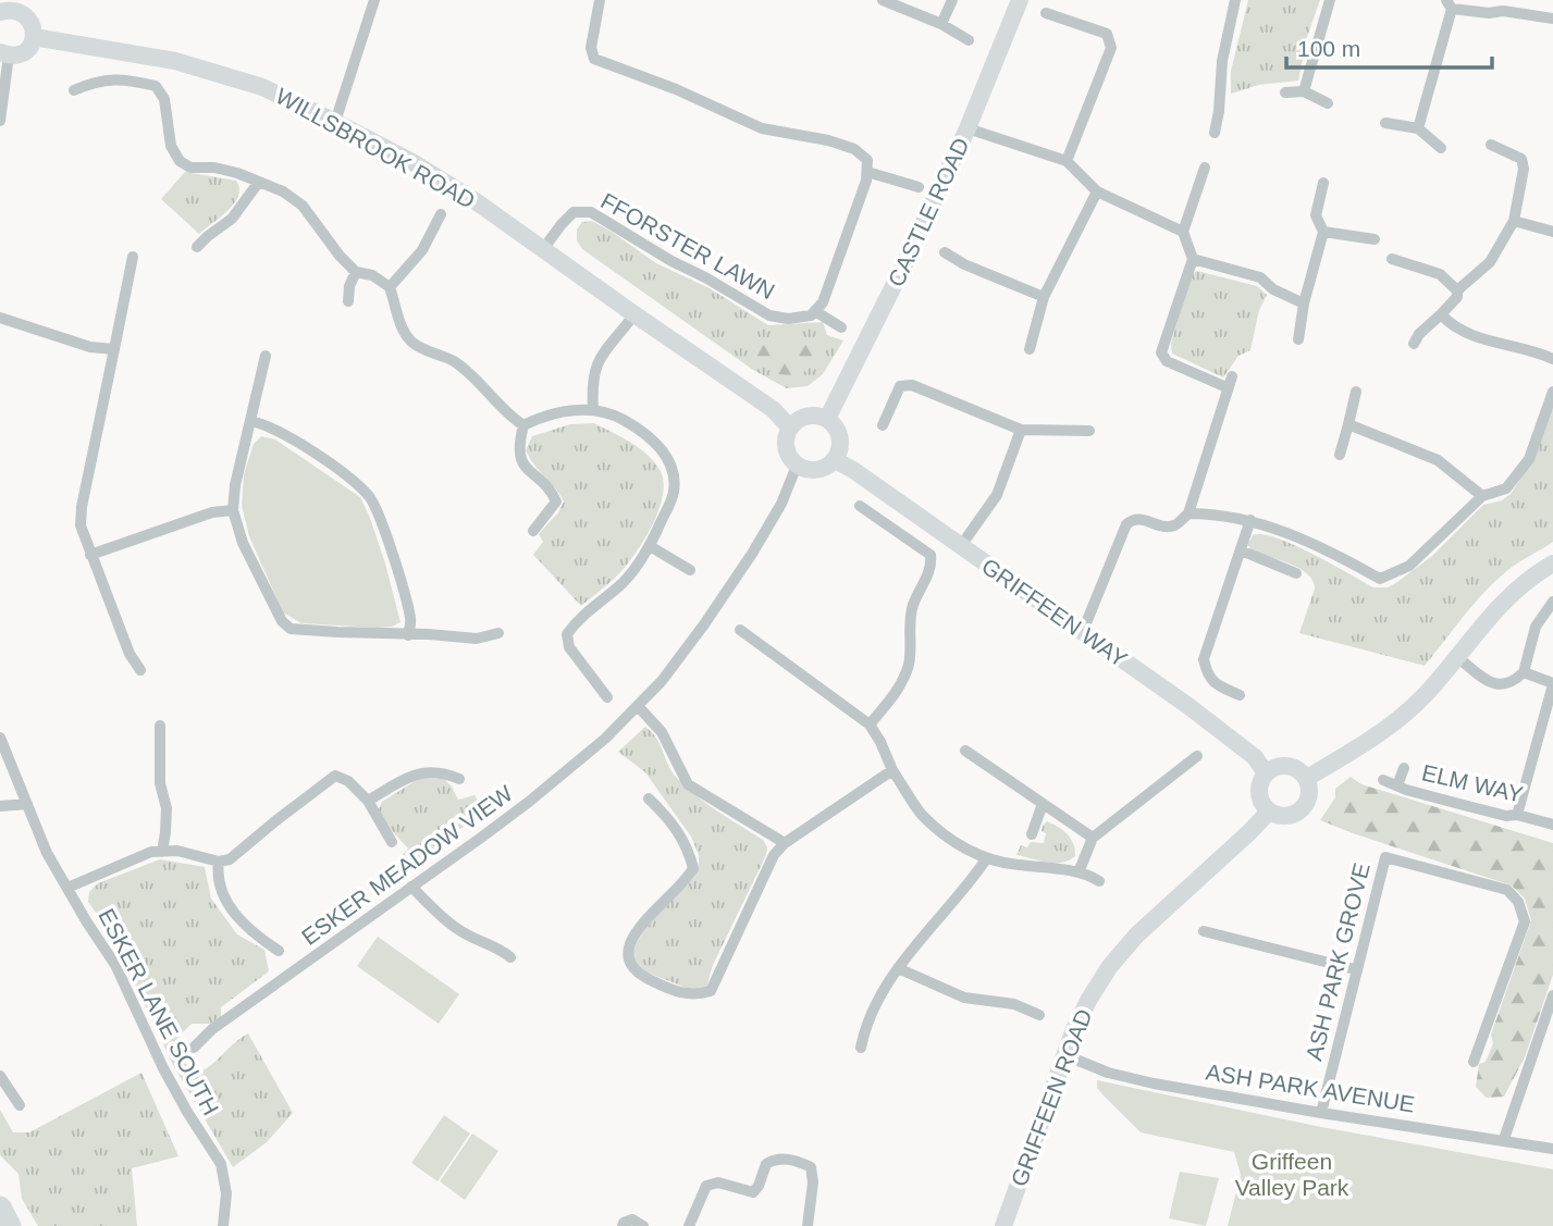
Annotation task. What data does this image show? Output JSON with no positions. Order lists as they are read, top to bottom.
{
  "streets": {
    "street": [
      "WILLSBROOK ROAD",
      "CASTLE ROAD",
      "FFORSTER LAWN",
      "GRIFFEEN WAY",
      "ELM WAY",
      "ESKER MEADOW VIEW",
      "ASH PARK GROVE",
      "ESKER LANE SOUTH",
      "ASH PARK AVENUE",
      "GRIFFEEN ROAD"
    ]
  },
  "crossings": [
    ["WILLSBROOK ROAD", "CASTLE ROAD"],
    ["WILLSBROOK ROAD", "FFORSTER LAWN"],
    ["WILLSBROOK ROAD", "GRIFFEEN WAY"],
    ["CASTLE ROAD", "GRIFFEEN WAY"],
    ["GRIFFEEN WAY", "GRIFFEEN ROAD"],
    ["ASH PARK GROVE", "ASH PARK AVENUE"],
    ["ASH PARK AVENUE", "GRIFFEEN ROAD"]
  ],
  "parks": ["Griffeen Valley Park"],
  "scale_bar": "100 m"
}
